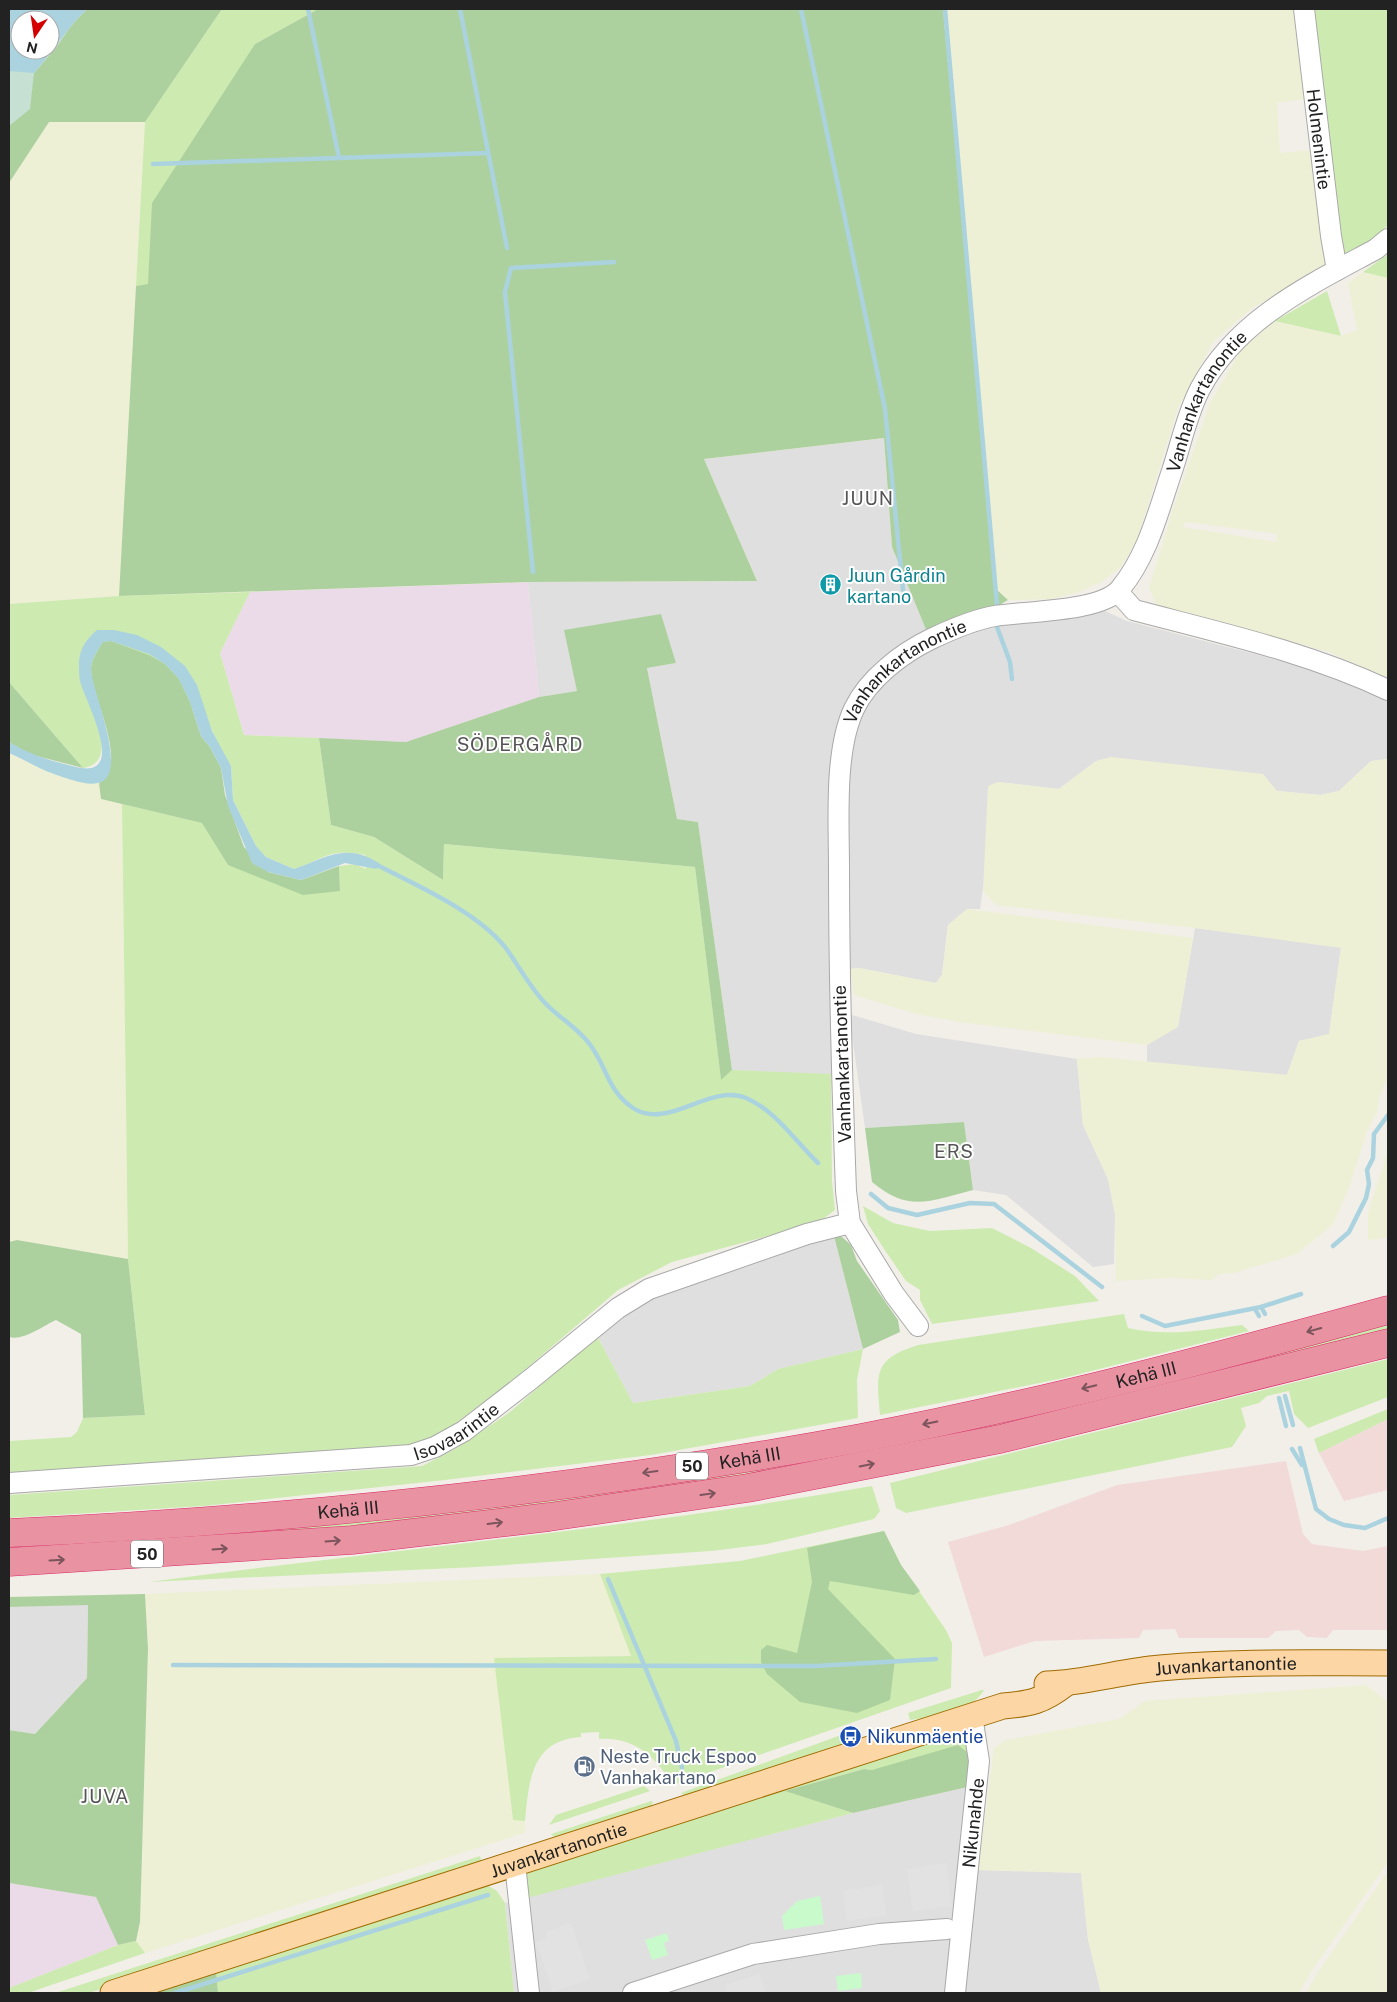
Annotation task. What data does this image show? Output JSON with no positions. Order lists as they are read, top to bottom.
{
  "streets": {
    "highway": ["Kehä III", "50"],
    "main road": ["Juvankartanontie"],
    "street": [
      "Holmenintie",
      "Vanhankartanontie",
      "Isovaarintie",
      "Nikunahde"
    ]
  },
  "crossings": [
    ["Holmenintie", "Vanhankartanontie"],
    ["Vanhankartanontie", "Isovaarintie"],
    ["Juvankartanontie", "Nikunahde"]
  ],
  "districts": [
    "JUUN",
    "SÖDERGÅRD",
    "ERS",
    "JUVA"
  ],
  "places": {
    "building": ["Juun Gårdin kartano"],
    "bus stop": ["Nikunmäentie"],
    "fuel station": ["Neste Truck Espoo Vanhakartano"]
  },
  "north": "bottom"
}
